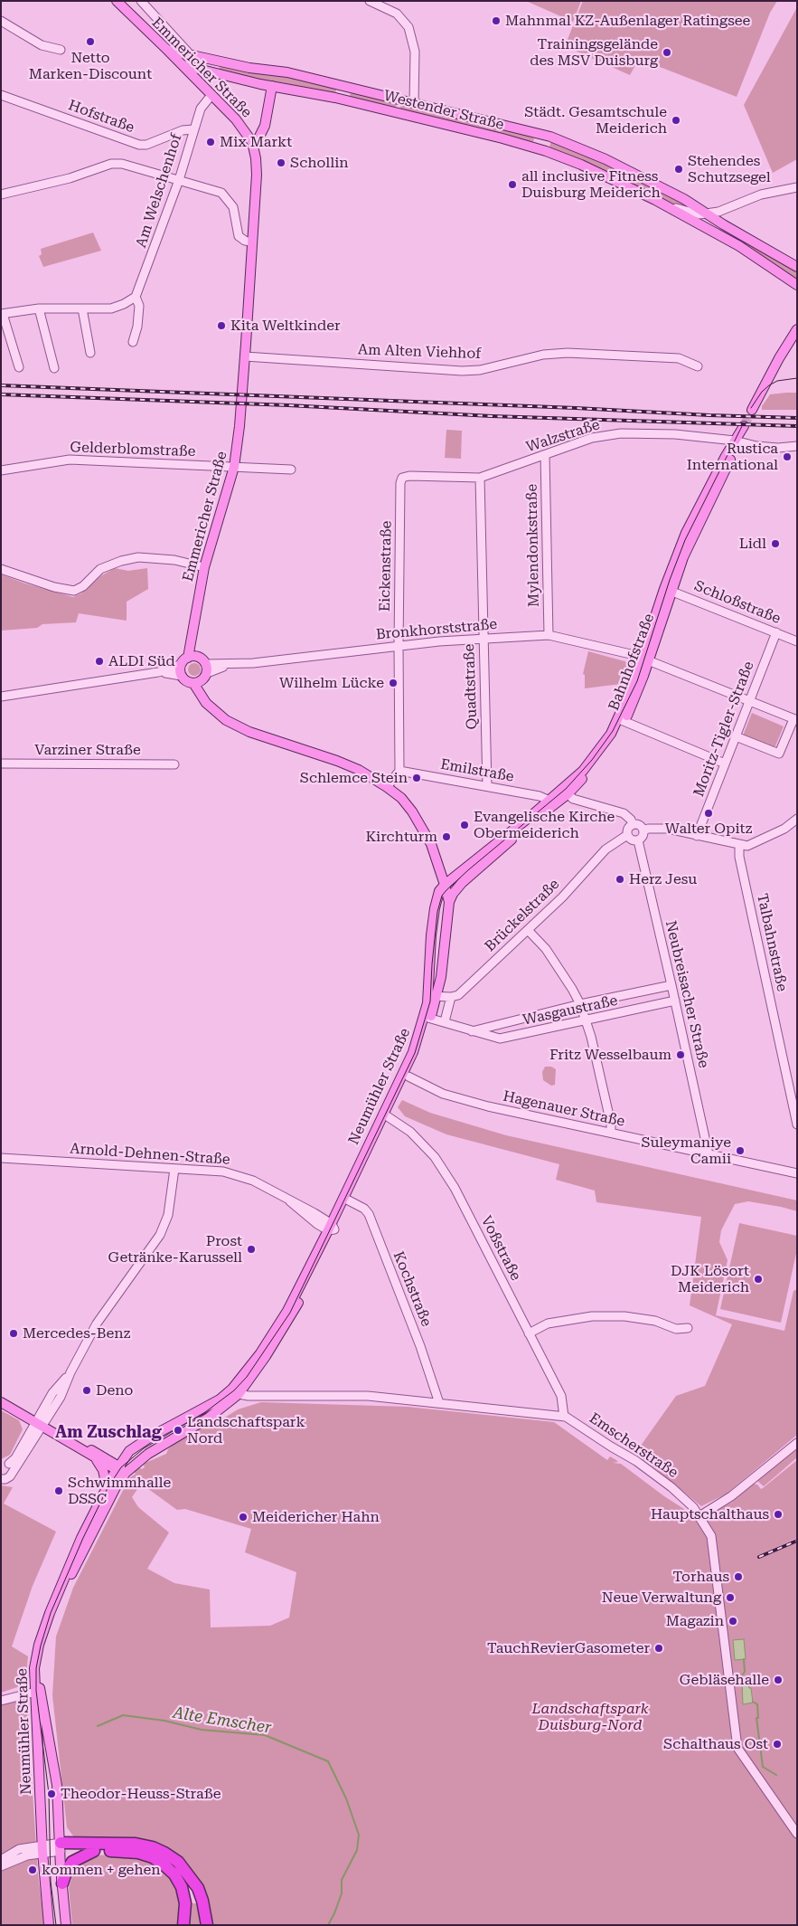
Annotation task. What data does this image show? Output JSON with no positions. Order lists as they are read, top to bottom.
{
  "streets": {
    "main road": [
      "Emmericher Straße",
      "Westender Straße",
      "Bahnhofstraße",
      "Neumühler Straße"
    ],
    "street": [
      "Hofstraße",
      "Am Welschenhof",
      "Am Alten Viehhof",
      "Walzstraße",
      "Gelderblomstraße",
      "Mylendonkstraße",
      "Eickenstraße",
      "Schloßstraße",
      "Bronkhorststraße",
      "Quadtstraße",
      "Moritz-Tigler-Straße",
      "Varziner Straße",
      "Emilstraße",
      "Brückelstraße",
      "Talbahnstraße",
      "Neubreisacher Straße",
      "Wasgaustraße",
      "Hagenauer Straße",
      "Arnold-Dehnen-Straße",
      "Voßstraße",
      "Kochstraße",
      "Emscherstraße"
    ]
  },
  "crossings": [
    ["Emmericher Straße", "Westender Straße"],
    ["Emmericher Straße", "Am Welschenhof"],
    ["Emmericher Straße", "Am Alten Viehhof"],
    ["Emmericher Straße", "Gelderblomstraße"],
    ["Hofstraße", "Am Welschenhof"],
    ["Walzstraße", "Mylendonkstraße"],
    ["Walzstraße", "Eickenstraße"],
    ["Walzstraße", "Bahnhofstraße"],
    ["Walzstraße", "Quadtstraße"],
    ["Mylendonkstraße", "Bronkhorststraße"],
    ["Eickenstraße", "Bronkhorststraße"],
    ["Eickenstraße", "Emilstraße"],
    ["Schloßstraße", "Bahnhofstraße"],
    ["Schloßstraße", "Moritz-Tigler-Straße"],
    ["Bronkhorststraße", "Bahnhofstraße"],
    ["Bronkhorststraße", "Quadtstraße"],
    ["Bronkhorststraße", "Moritz-Tigler-Straße"],
    ["Bahnhofstraße", "Emilstraße"],
    ["Bahnhofstraße", "Neumühler Straße"],
    ["Quadtstraße", "Emilstraße"],
    ["Brückelstraße", "Neubreisacher Straße"],
    ["Neubreisacher Straße", "Wasgaustraße"],
    ["Neubreisacher Straße", "Hagenauer Straße"],
    ["Wasgaustraße", "Neumühler Straße"],
    ["Neumühler Straße", "Hagenauer Straße"],
    ["Neumühler Straße", "Arnold-Dehnen-Straße"],
    ["Neumühler Straße", "Voßstraße"],
    ["Neumühler Straße", "Kochstraße"],
    ["Neumühler Straße", "Emscherstraße"],
    ["Voßstraße", "Emscherstraße"],
    ["Kochstraße", "Emscherstraße"]
  ],
  "districts": ["Am Zuschlag"],
  "water": ["Alte Emscher"],
  "parks": ["Landschaftspark Duisburg-Nord"],
  "places": [
    "Mahnmal KZ-Außenlager Ratingsee",
    "Netto Marken-Discount",
    "Trainingsgelände des MSV Duisburg",
    "Städt. Gesamtschule Meiderich",
    "Mix Markt",
    "Schollin",
    "Stehendes Schutzsegel",
    "all inclusive Fitness Duisburg Meiderich",
    "Kita Weltkinder",
    "Rustica International",
    "Lidl",
    "ALDI Süd",
    "Wilhelm Lücke",
    "Schlemce Stein",
    "Walter Opitz",
    "Evangelische Kirche Obermeiderich",
    "Kirchturm",
    "Herz Jesu",
    "Fritz Wesselbaum",
    "Suleymaniye Camii",
    "Prost Getränke-Karussell",
    "DJK Lösort Meiderich",
    "Mercedes-Benz",
    "Deno",
    "Landschaftspark Nord",
    "Schwimmhalle DSSC",
    "Hauptschalthaus",
    "Meidericher Hahn",
    "Torhaus",
    "Neue Verwaltung",
    "Magazin",
    "TauchRevierGasometer",
    "Gebläsehalle",
    "Schalthaus Ost",
    "Theodor-Heuss-Straße",
    "kommen + gehen"
  ]
}
